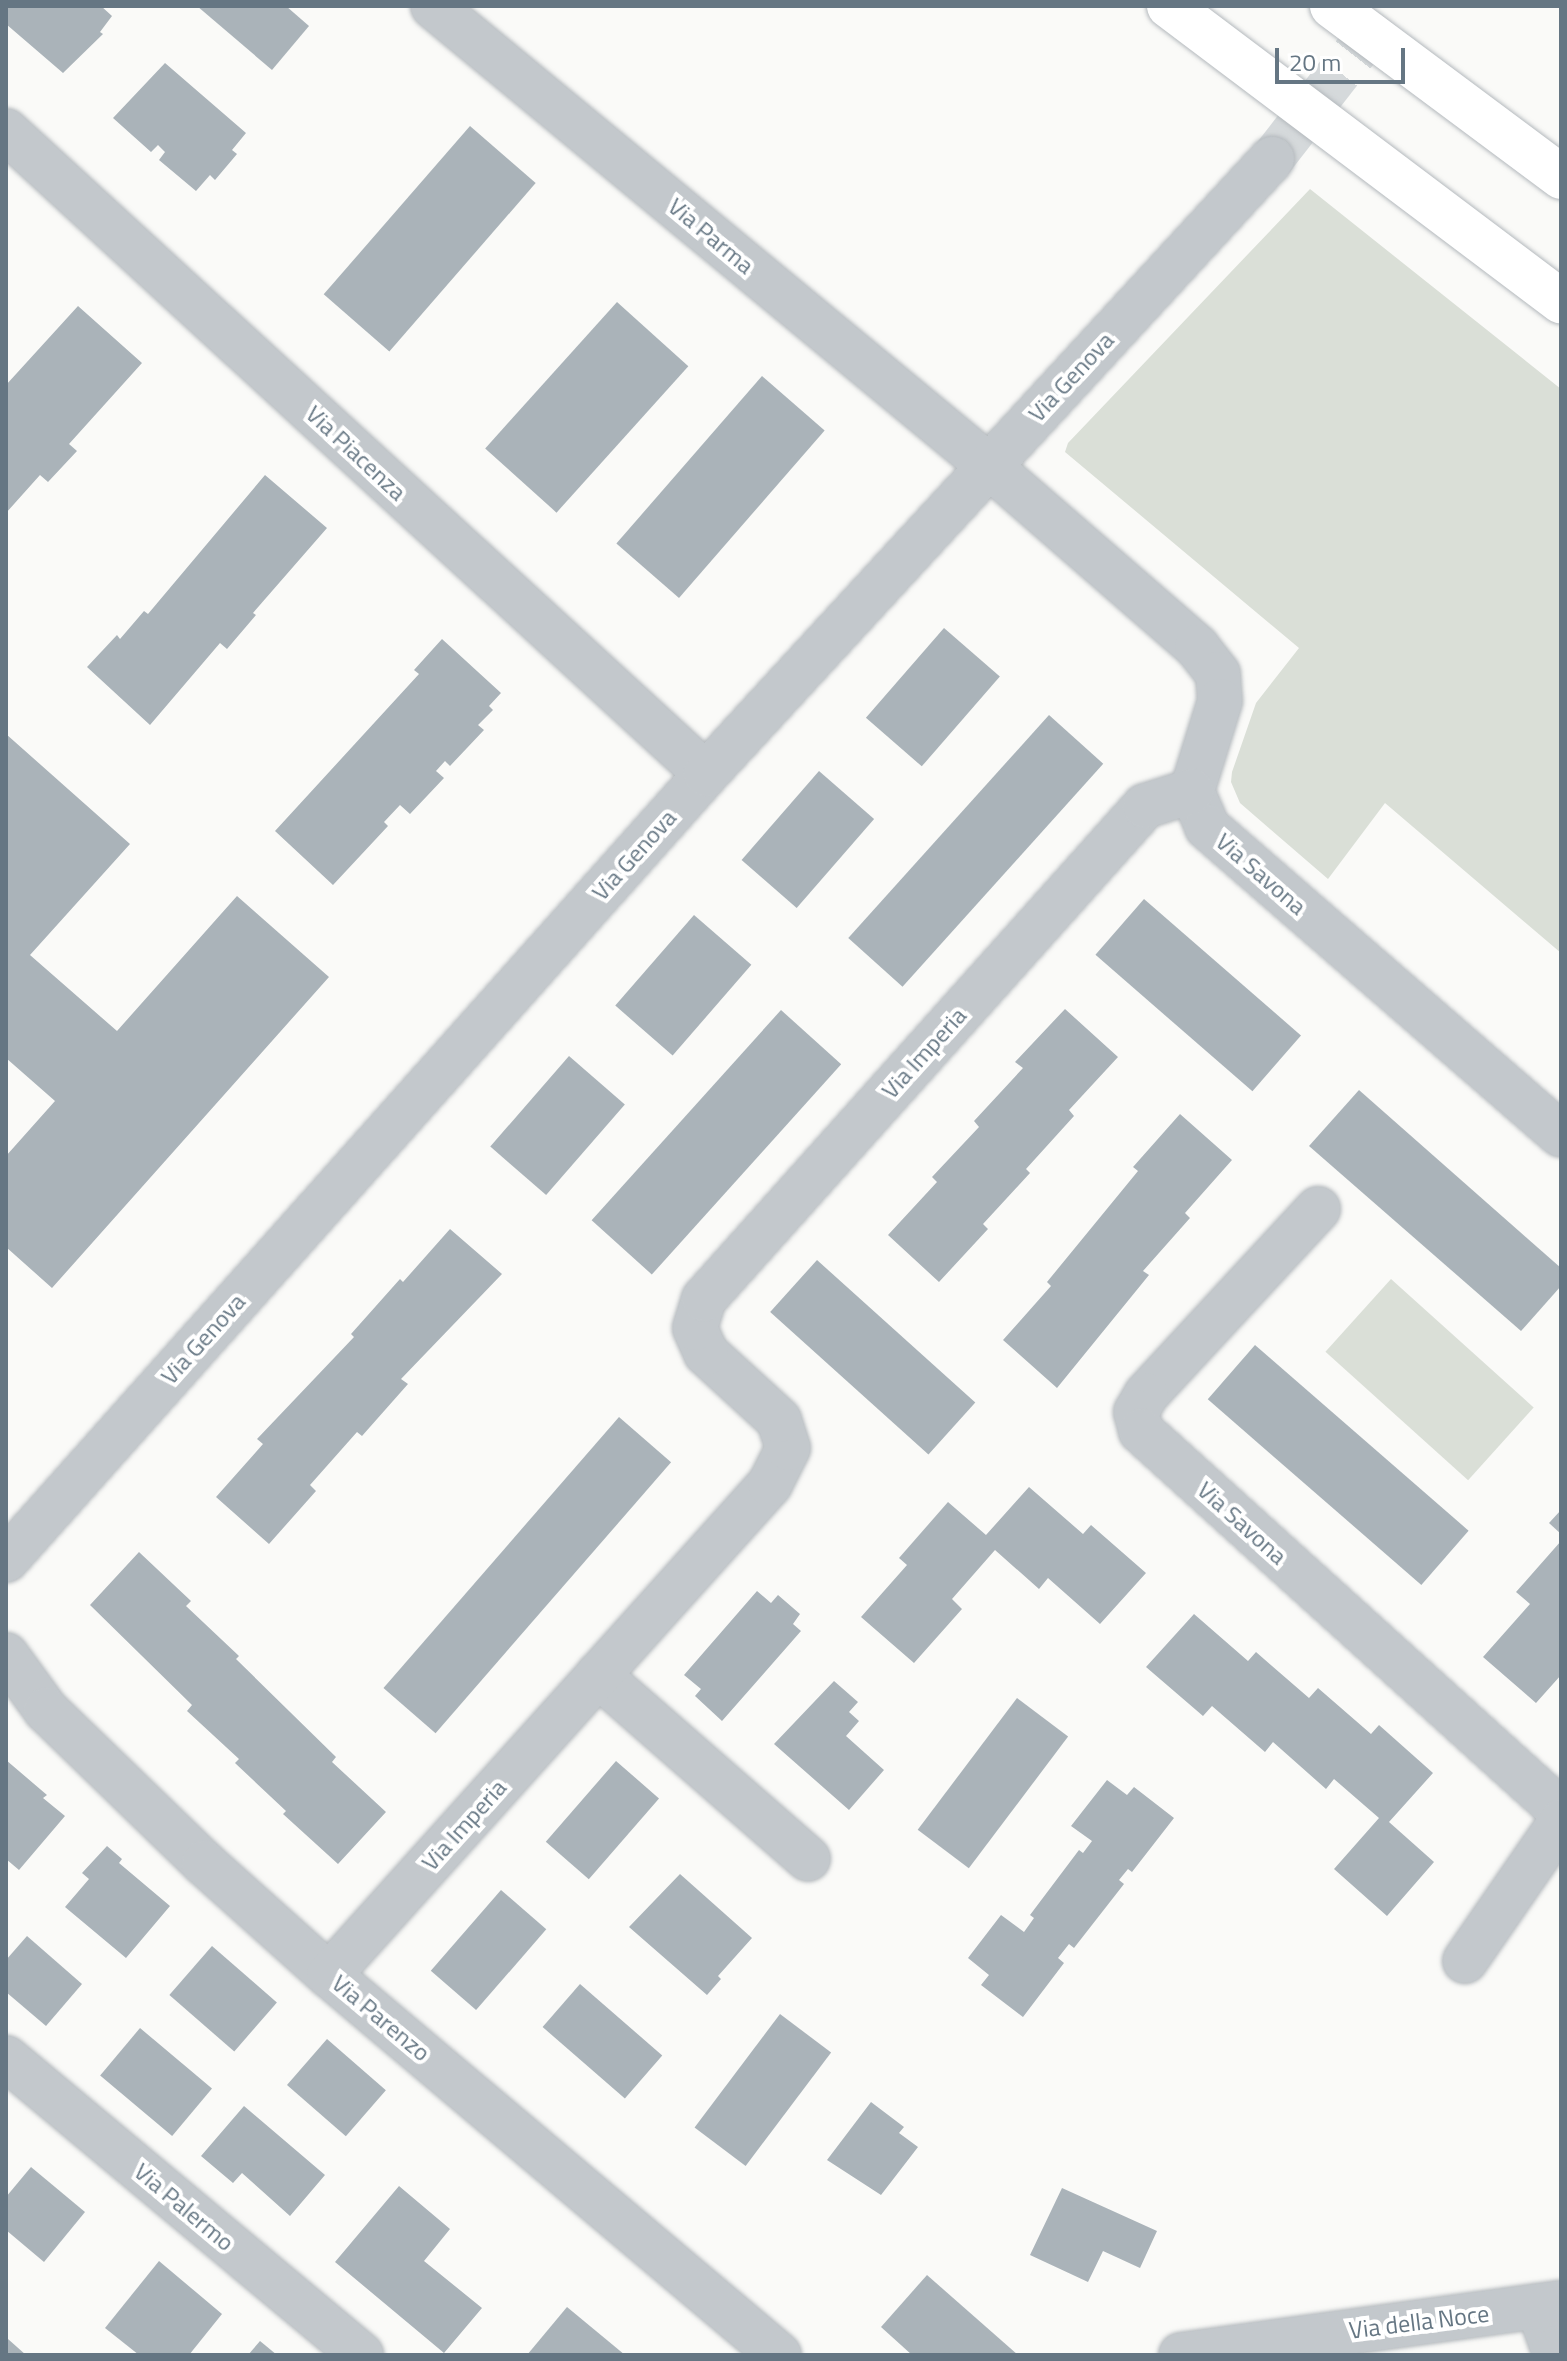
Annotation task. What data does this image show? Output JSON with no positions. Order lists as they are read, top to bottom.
{
  "streets": {
    "street": [
      "Via Parma",
      "Via Genova",
      "Via Piacenza",
      "Via Savona",
      "Via Imperia",
      "Via Parenzo",
      "Via Palermo",
      "Via della Noce"
    ]
  },
  "crossings": [
    ["Via Parma", "Via Genova"],
    ["Via Genova", "Via Piacenza"],
    ["Via Savona", "Via Imperia"],
    ["Via Imperia", "Via Parenzo"]
  ],
  "scale_bar": "20 m"
}
